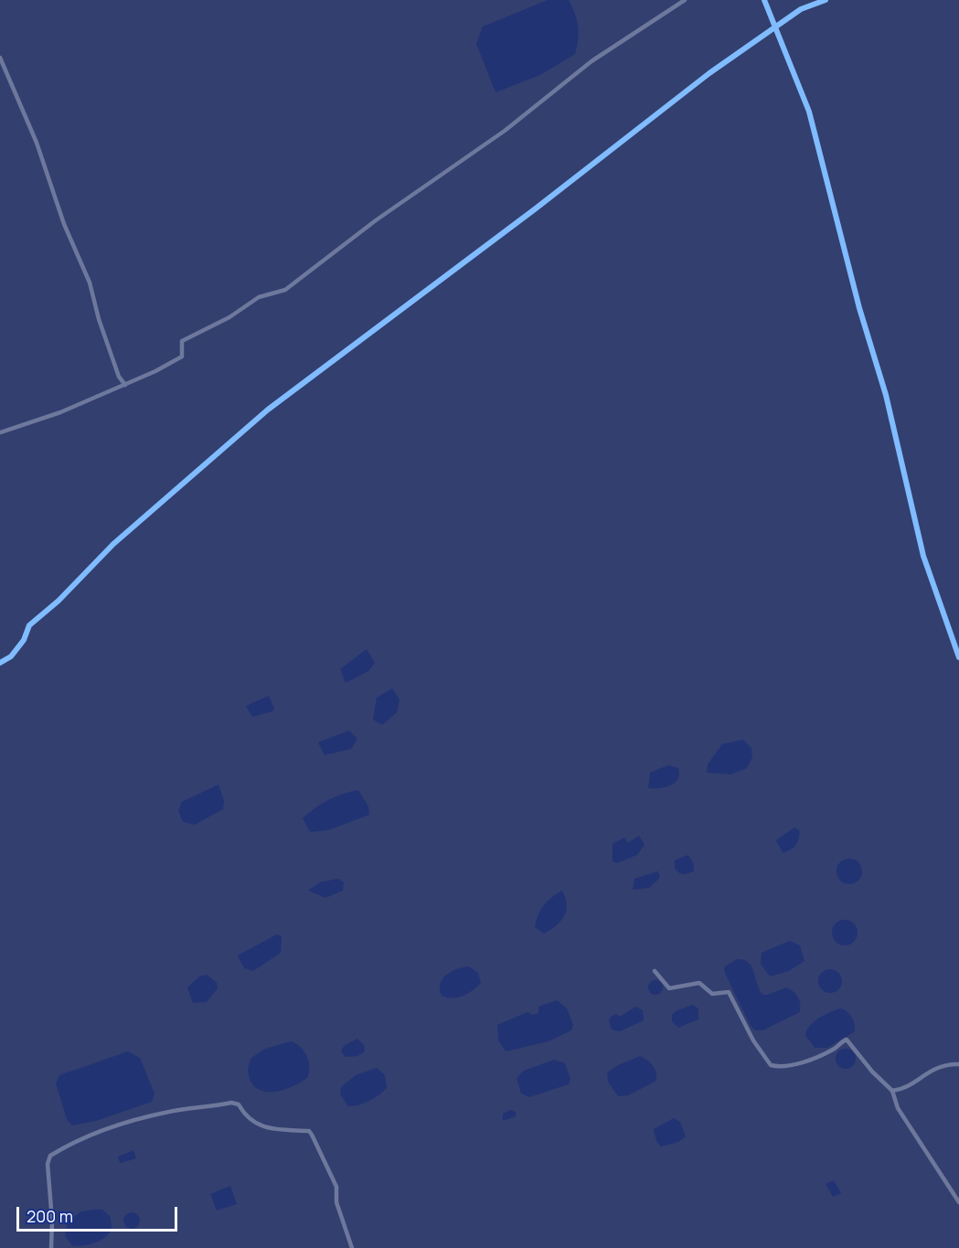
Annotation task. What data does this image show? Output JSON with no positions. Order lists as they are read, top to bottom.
{
  "scale_bar": "200 m"
}
